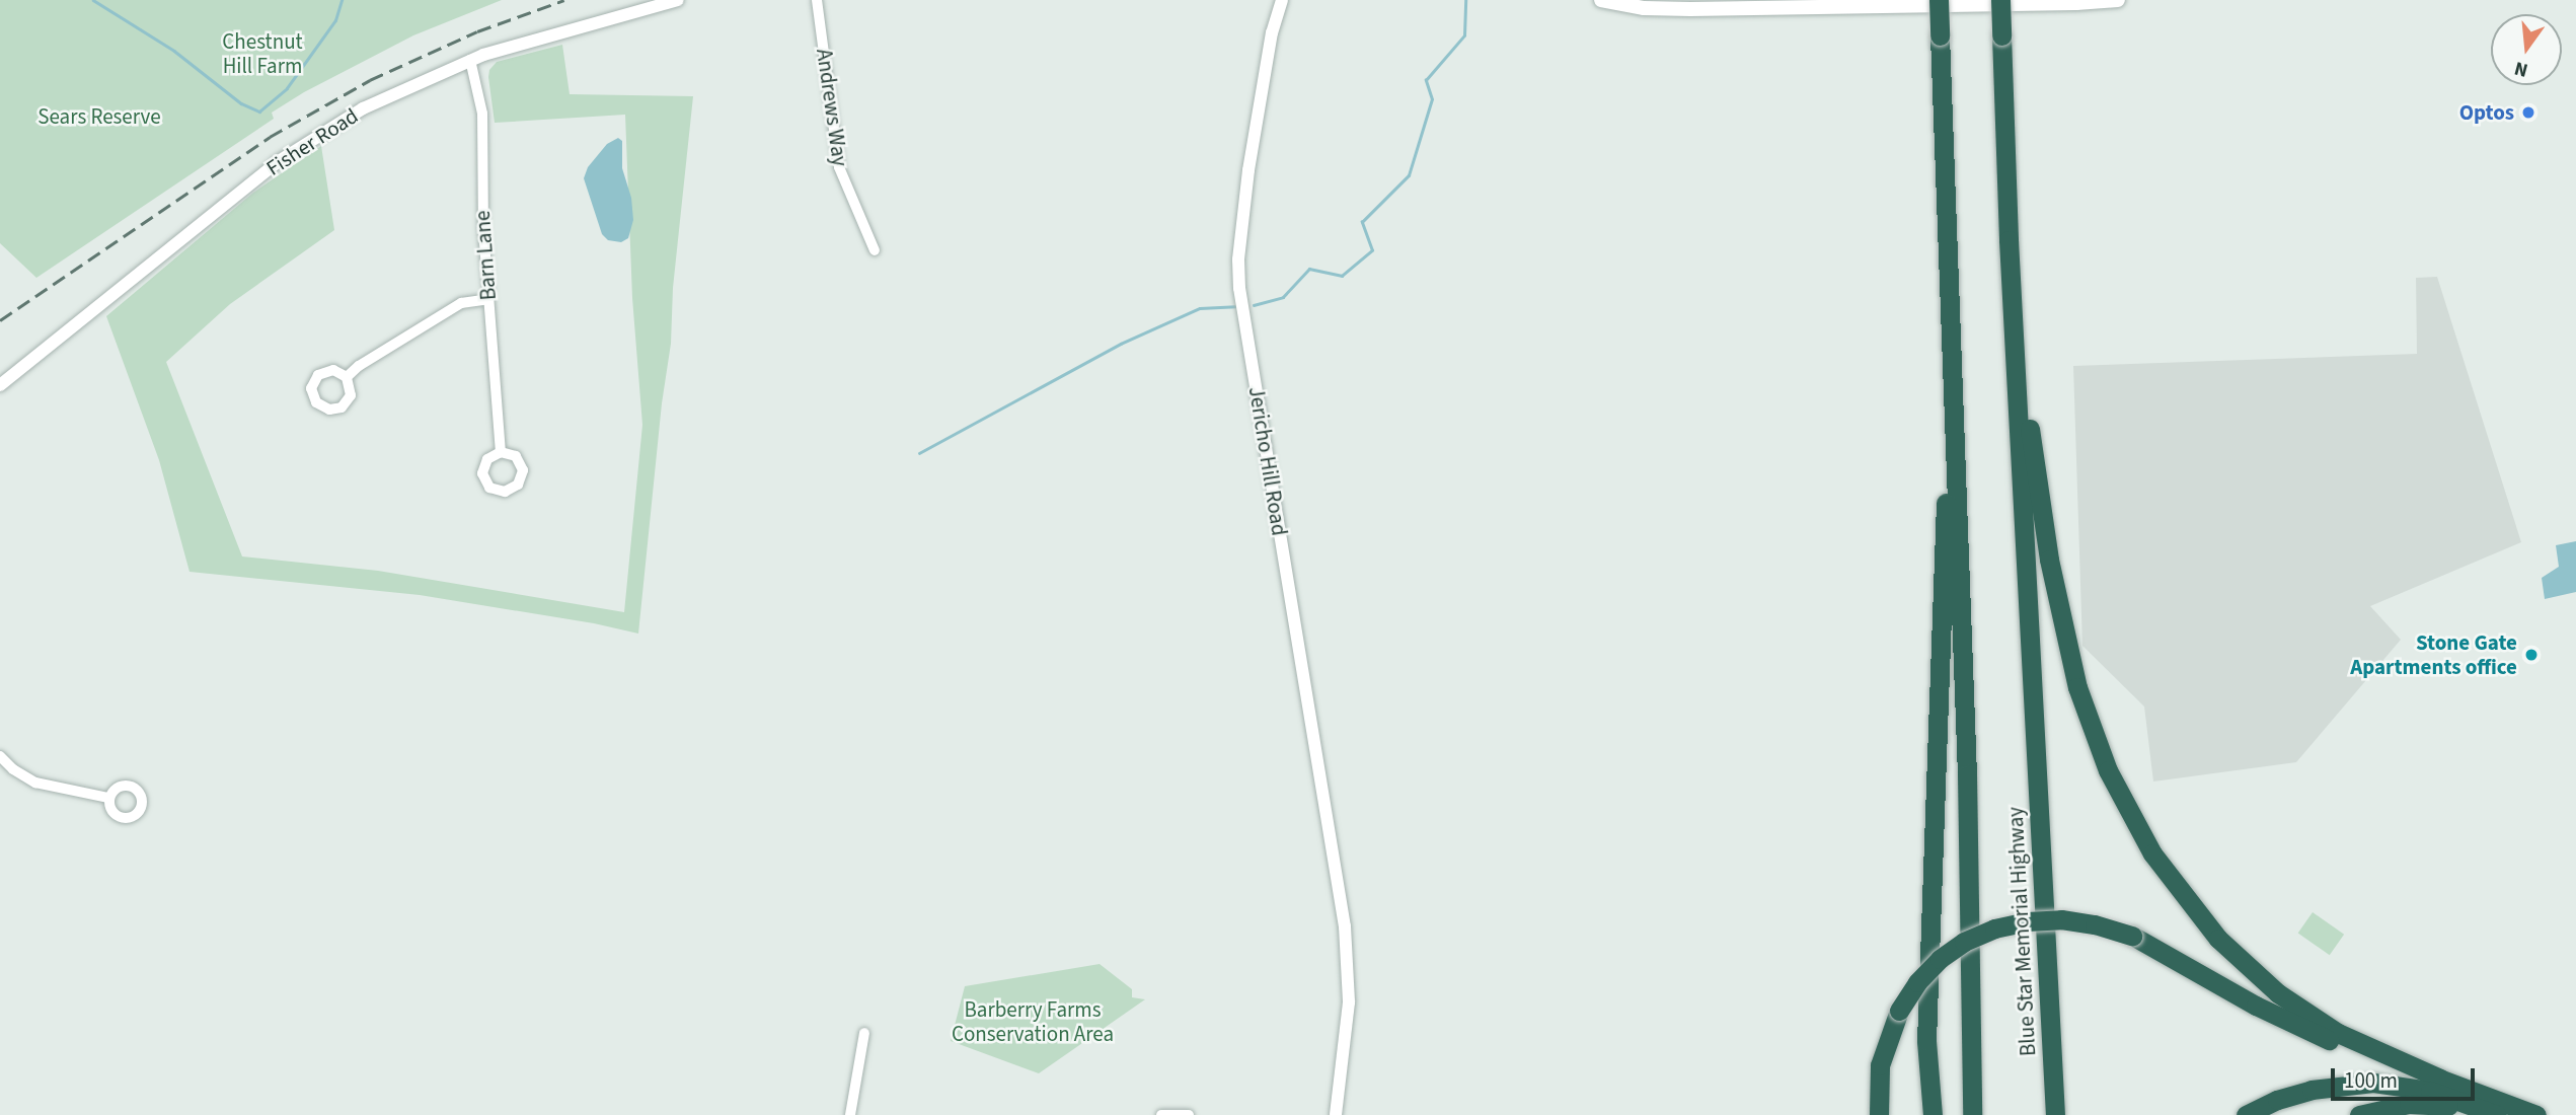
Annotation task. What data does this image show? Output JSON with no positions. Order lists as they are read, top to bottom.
{
  "streets": {
    "highway": ["Blue Star Memorial Highway"],
    "street": [
      "Andrews Way",
      "Fisher Road",
      "Barn Lane",
      "Jericho Hill Road"
    ]
  },
  "crossings": [
    ["Fisher Road", "Barn Lane"]
  ],
  "parks": ["Chestnut Hill Farm", "Sears Reserve", "Barberry Farms Conservation Area"],
  "places": ["Optos", "Stone Gate Apartments office"],
  "scale_bar": "100 m",
  "north": "bottom"
}
